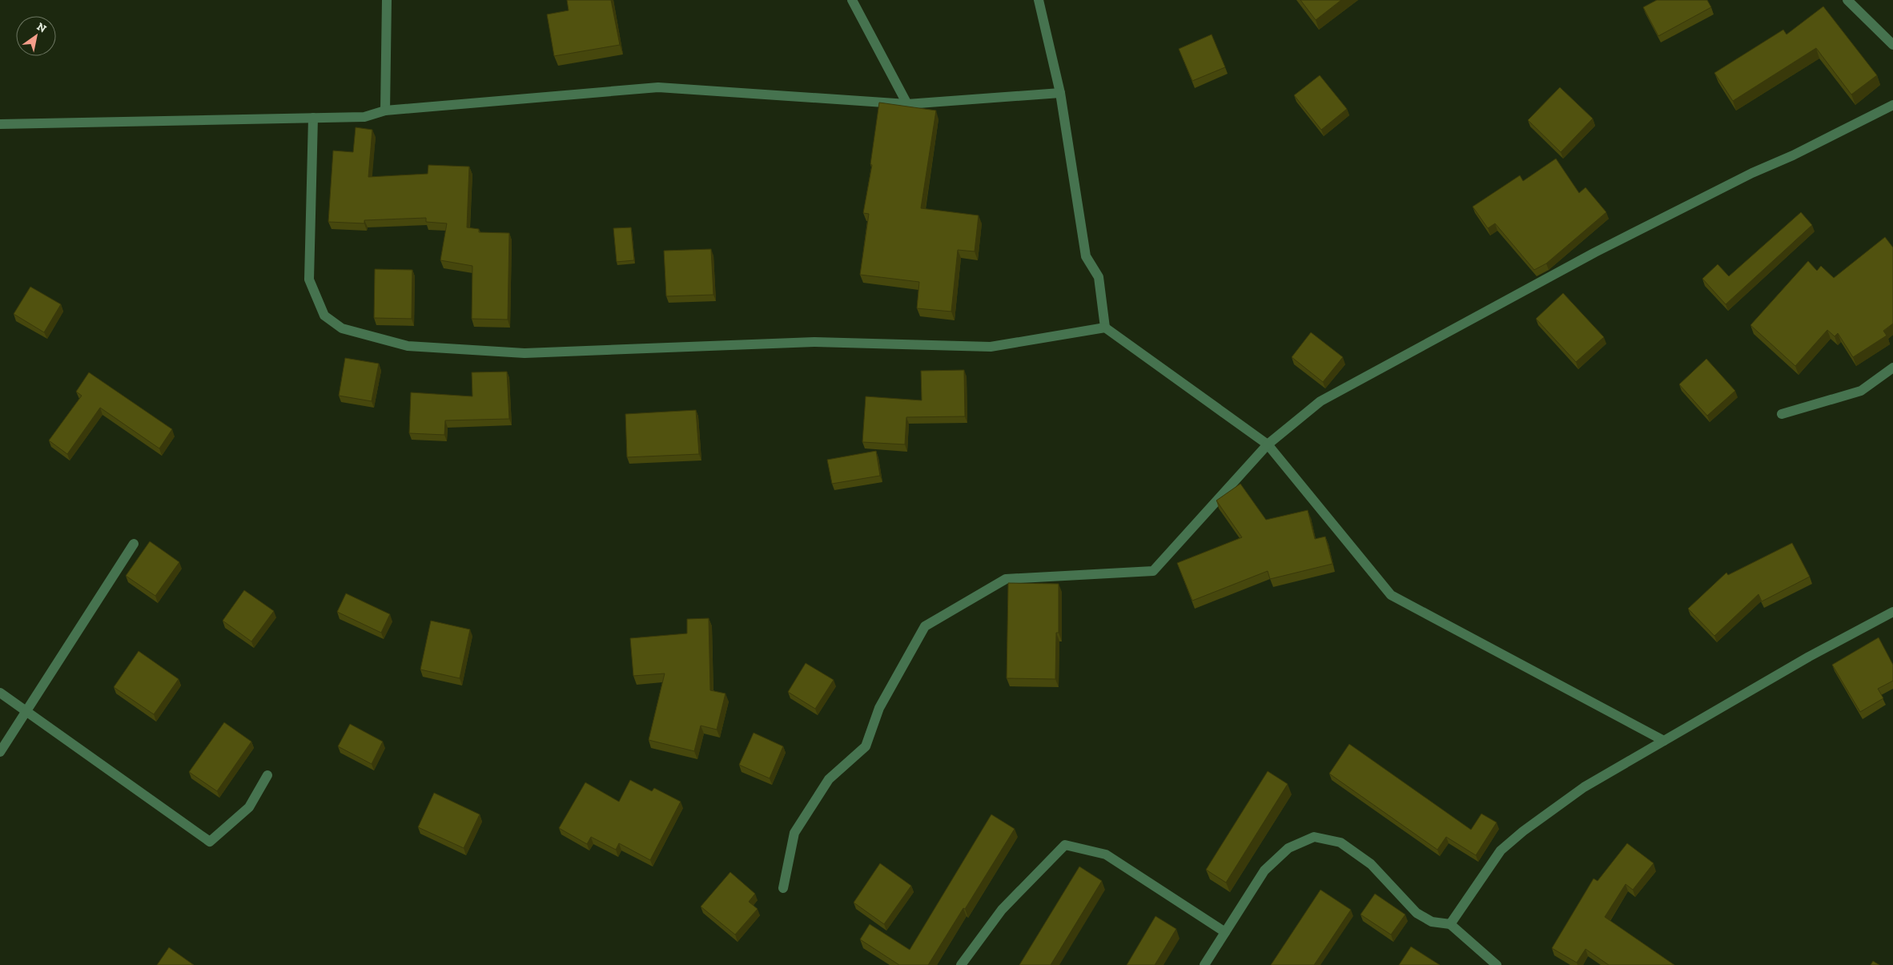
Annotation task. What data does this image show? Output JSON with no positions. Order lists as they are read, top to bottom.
{
  "north": "top right"
}
